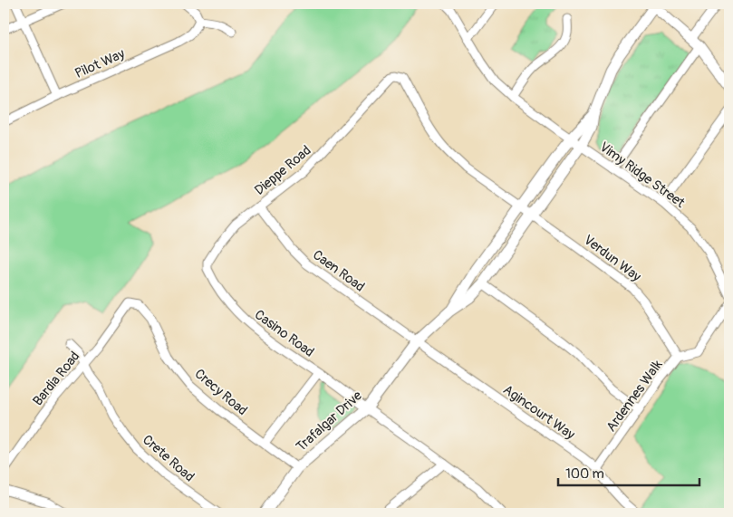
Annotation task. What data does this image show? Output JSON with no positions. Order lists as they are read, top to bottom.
{
  "streets": {
    "street": [
      "Pilot Way",
      "Dieppe Road",
      "Vimy Ridge Street",
      "Verdun Way",
      "Caen Road",
      "Casino Road",
      "Bardia Road",
      "Crecy Road",
      "Ardennes Walk",
      "Agincourt Way",
      "Trafalgar Drive",
      "Crete Road"
    ]
  },
  "crossings": [
    ["Dieppe Road", "Verdun Way"],
    ["Dieppe Road", "Caen Road"],
    ["Dieppe Road", "Casino Road"],
    ["Vimy Ridge Street", "Trafalgar Drive"],
    ["Verdun Way", "Ardennes Walk"],
    ["Verdun Way", "Trafalgar Drive"],
    ["Caen Road", "Agincourt Way"],
    ["Caen Road", "Trafalgar Drive"],
    ["Casino Road", "Trafalgar Drive"],
    ["Bardia Road", "Crecy Road"],
    ["Bardia Road", "Crete Road"],
    ["Crecy Road", "Trafalgar Drive"],
    ["Ardennes Walk", "Agincourt Way"],
    ["Agincourt Way", "Trafalgar Drive"]
  ],
  "scale_bar": "100 m"
}
